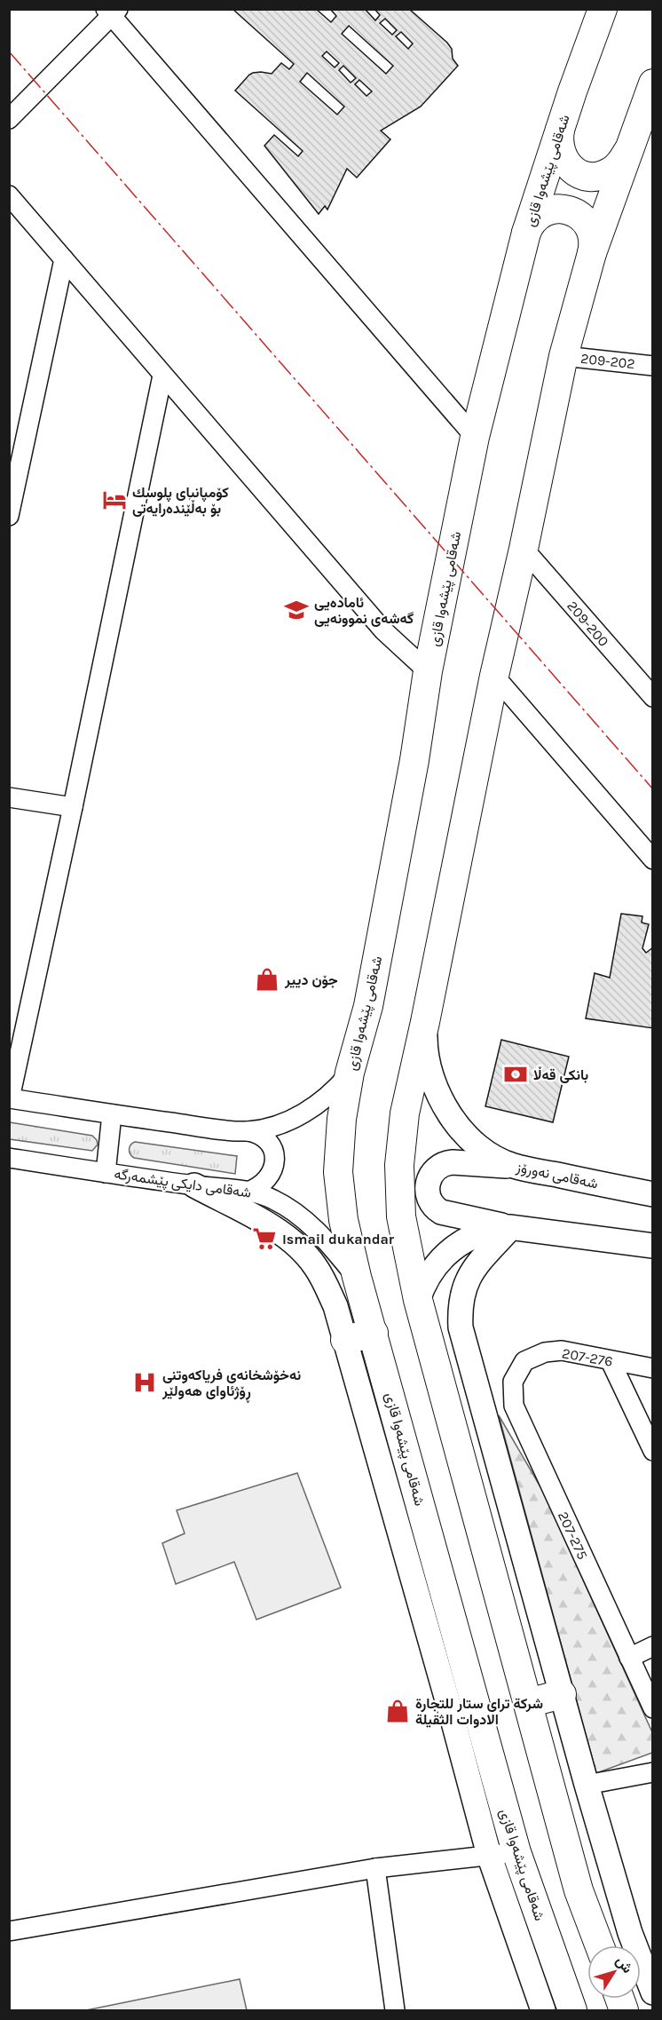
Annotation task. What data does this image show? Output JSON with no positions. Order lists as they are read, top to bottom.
{
  "streets": {
    "highway": ["شەقامی پێشەوا قازی"],
    "main road": ["شەقامی نەورۆز"],
    "street": [
      "209-202",
      "209-200",
      "شەقامی دایکی پێشمەرگە",
      "207-276",
      "207-275"
    ]
  },
  "crossings": [
    ["شەقامی پێشەوا قازی", "شەقامی دایکی پێشمەرگە"],
    ["207-276", "207-275"]
  ],
  "places": {
    "hotel": ["کۆمپانیای پلوسك بۆ بەڵێندەرایەتی"],
    "school or university": ["ئامادەیی گەشەی نموونەیی"],
    "shop": ["جۆن دییر", "شركة ترای ستار للتجارة الادوات الثقيلة"],
    "bank": ["بانکی قەڵا"],
    "supermarket": ["Ismail dukandar"],
    "hospital": ["نەخۆشخانەی فریاکەوتنی ڕۆژئاوای هەولێر"]
  },
  "north": "top right"
}
